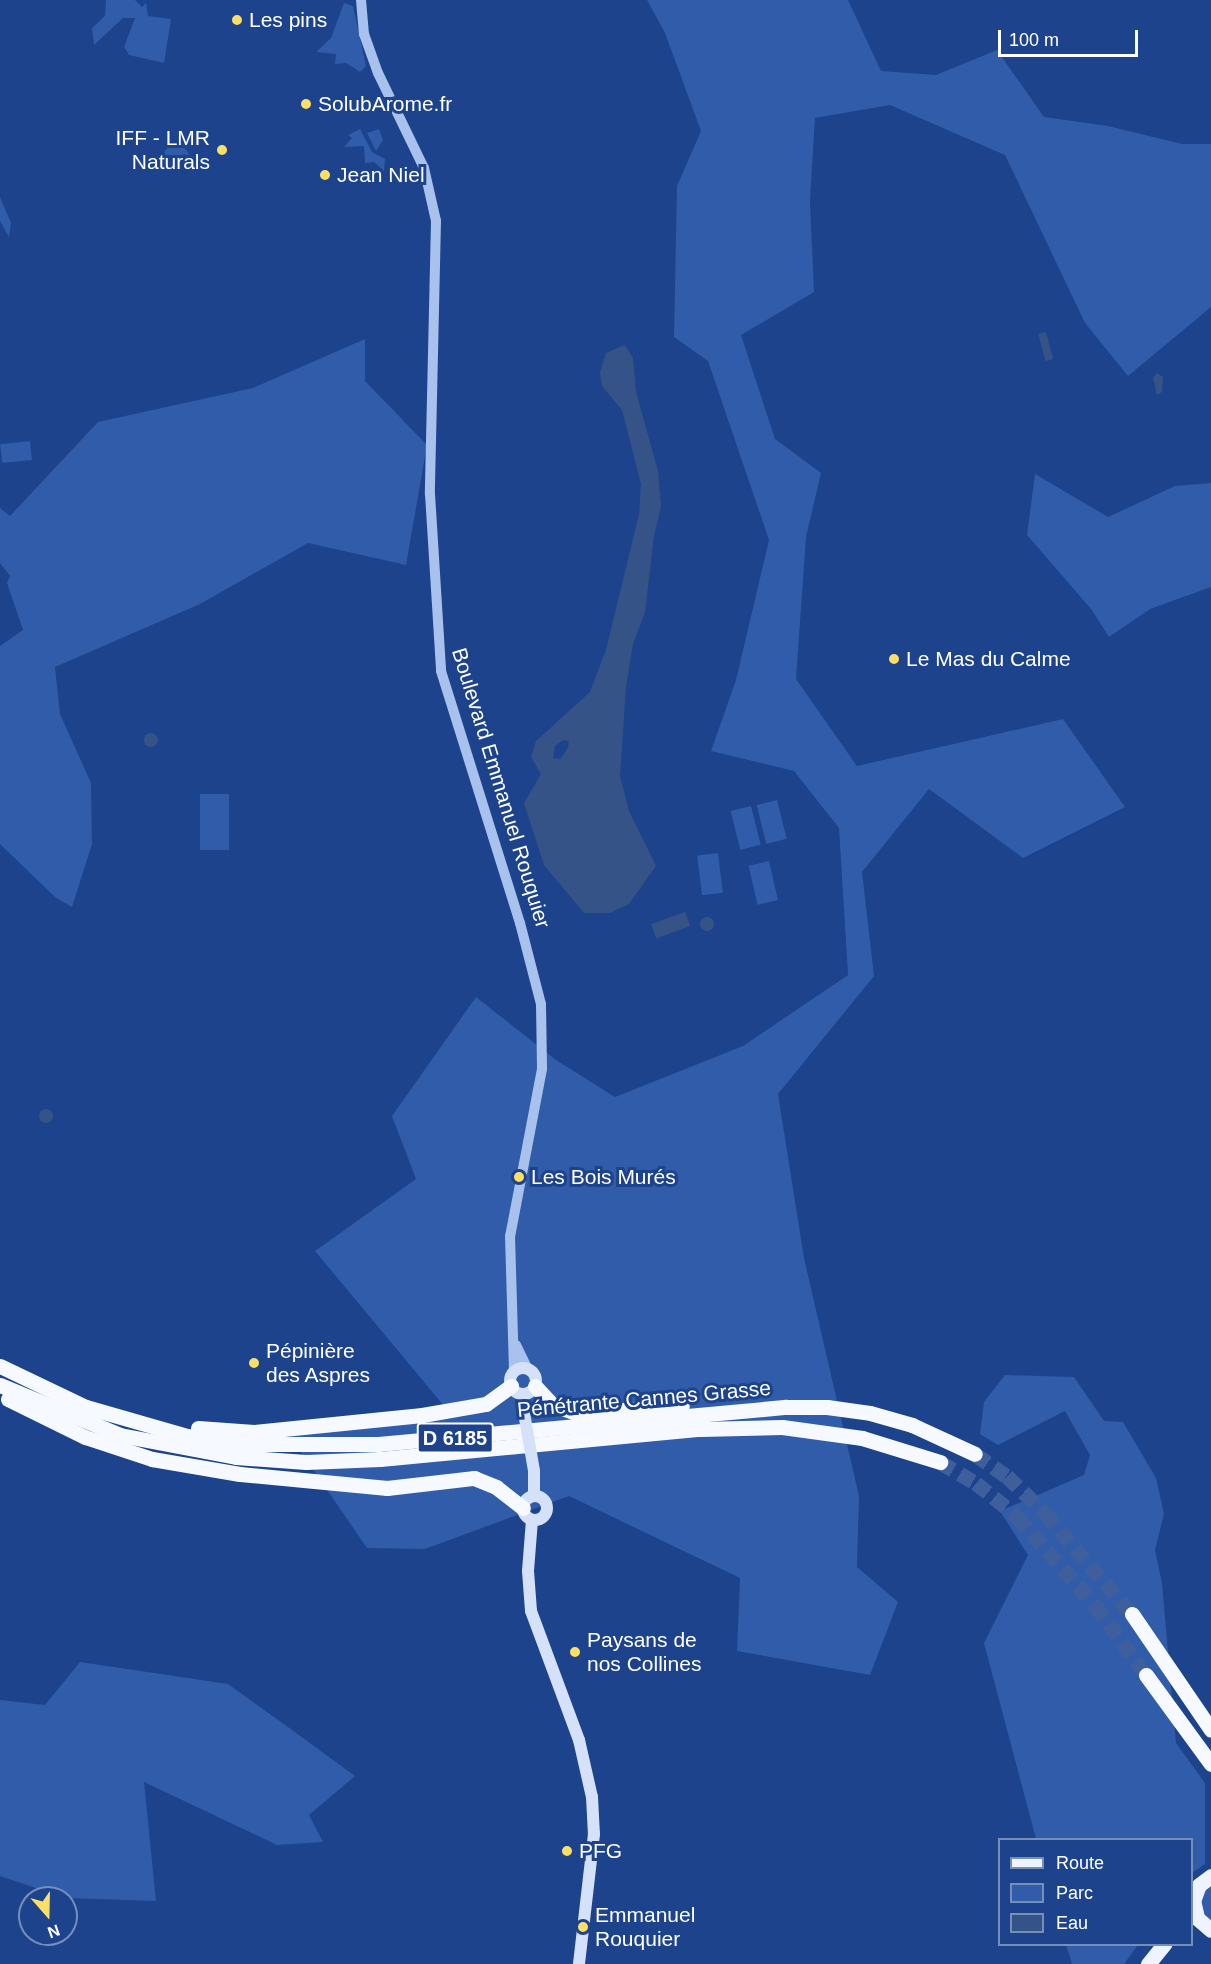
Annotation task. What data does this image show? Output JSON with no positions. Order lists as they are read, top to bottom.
{
  "streets": {
    "highway": ["Pénétrante Cannes Grasse", "D 6185"],
    "street": ["Boulevard Emmanuel Rouquier"]
  },
  "places": [
    "Les pins",
    "SolubArome.fr",
    "IFF - LMR Naturals",
    "Jean Niel",
    "Le Mas du Calme",
    "Les Bois Murés",
    "Pépinière des Aspres",
    "Paysans de nos Collines",
    "PFG",
    "Emmanuel Rouquier"
  ],
  "legend": ["Route", "Parc", "Eau"],
  "scale_bar": "100 m",
  "north": "bottom"
}
